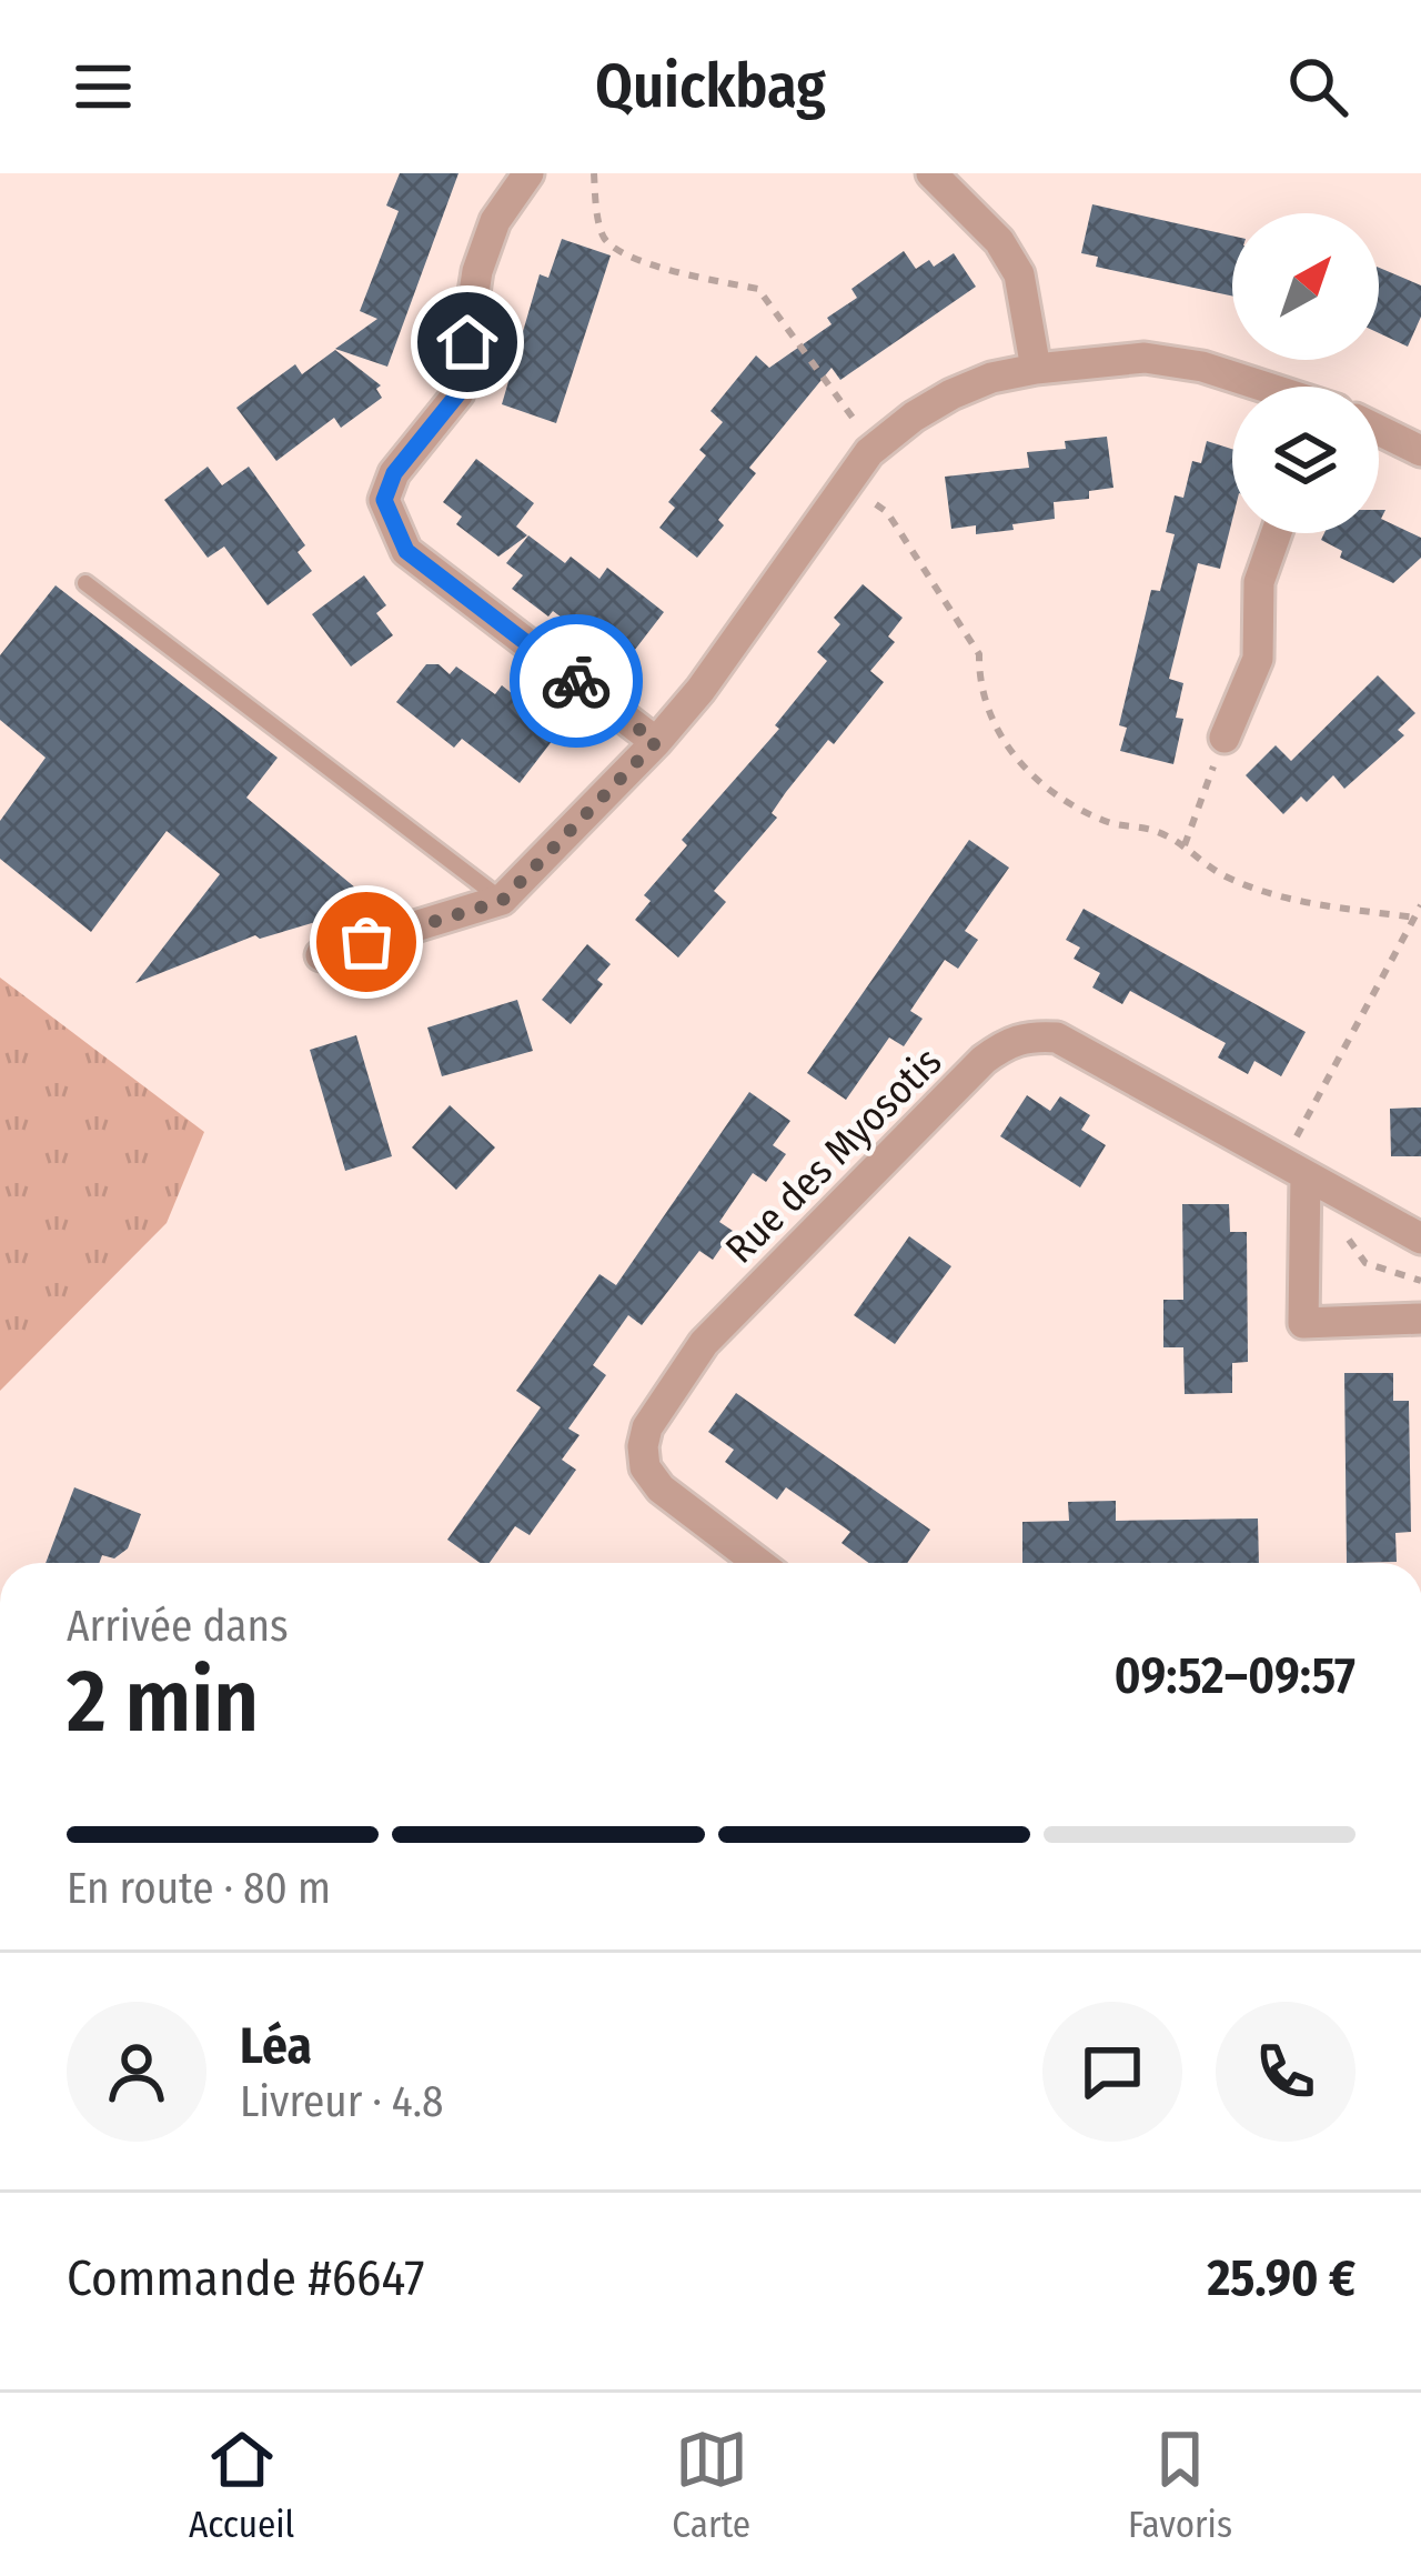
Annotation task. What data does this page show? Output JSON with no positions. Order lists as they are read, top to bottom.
{
  "streets": {
    "street": ["Rue des Myosotis"]
  },
  "north": "top right",
  "page": {
    "header": "Quickbag",
    "heading": ["2 min", "Arrivée dans", "09:52–09:57"],
    "panel": [
      "Léa",
      "Livreur · 4.8",
      "Commande #6647",
      "25.90 €"
    ],
    "bar": "En route · 80 m",
    "tabs": ["Accueil", "Carte", "Favoris"]
  }
}
